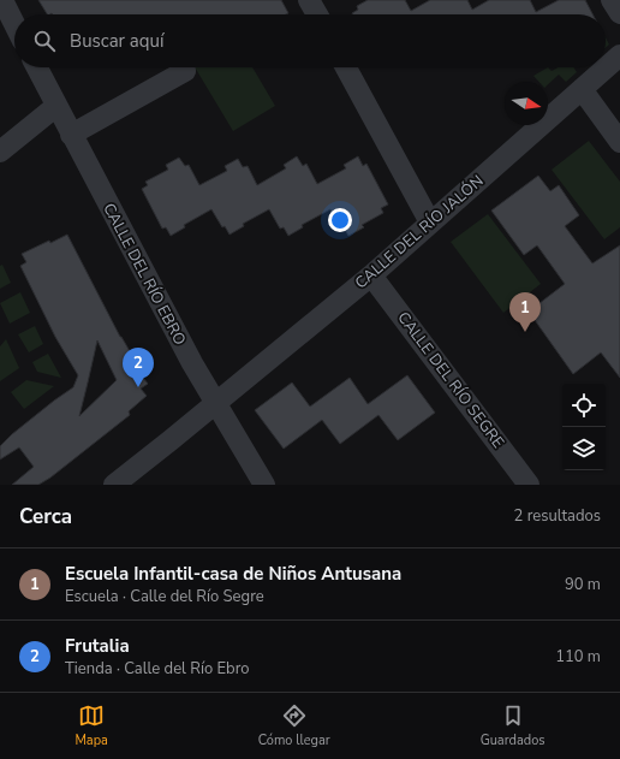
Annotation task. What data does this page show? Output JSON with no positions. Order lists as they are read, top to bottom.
{
  "streets": {
    "street": ["CALLE DEL RÍO JALÓN", "CALLE DEL RÍO EBRO", "CALLE DEL RÍO SEGRE"]
  },
  "crossings": [
    ["CALLE DEL RÍO JALÓN", "CALLE DEL RÍO EBRO"],
    ["CALLE DEL RÍO JALÓN", "CALLE DEL RÍO SEGRE"]
  ],
  "north": "right",
  "page": {
    "search": "Buscar aquí",
    "pins": ["1", "2"],
    "heading": ["Cerca", "2 resultados"],
    "list": [
      {
        "mark": "1",
        "name": "Escuela Infantil-casa de Niños Antusana",
        "note": "Escuela · Calle del Río Segre",
        "value": "90 m"
      },
      {
        "mark": "2",
        "name": "Frutalia",
        "note": "Tienda · Calle del Río Ebro",
        "value": "110 m"
      }
    ],
    "nav": ["Mapa", "Cómo llegar", "Guardados"]
  }
}
